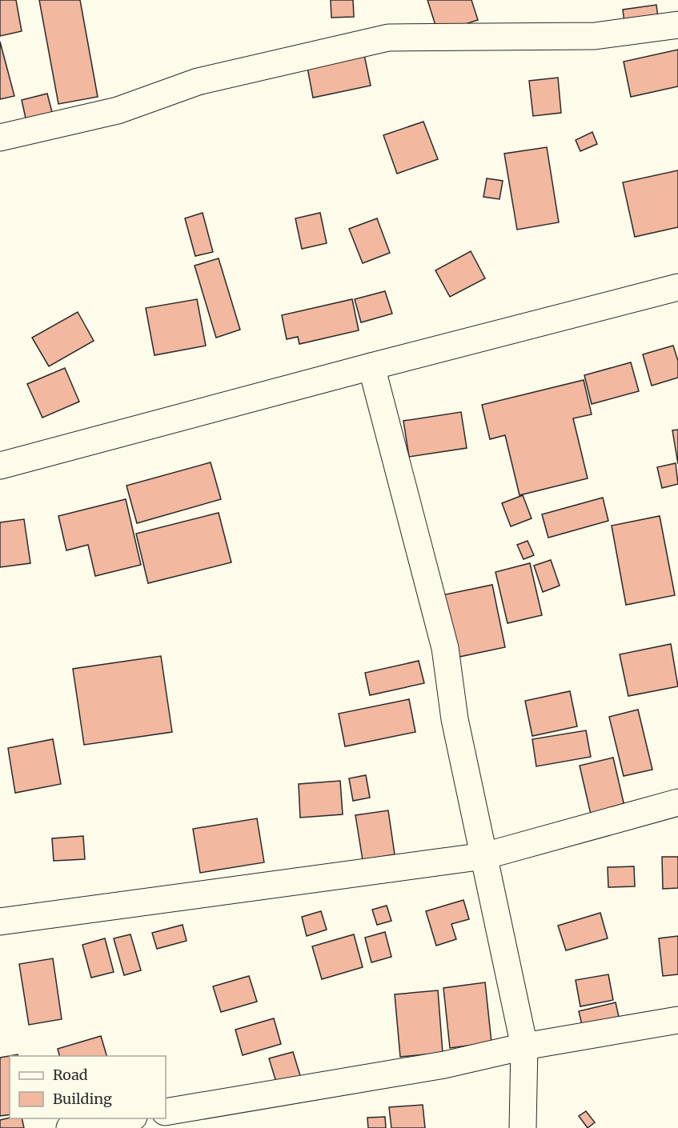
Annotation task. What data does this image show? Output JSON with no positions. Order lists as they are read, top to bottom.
{
  "legend": ["Road", "Building"]
}
